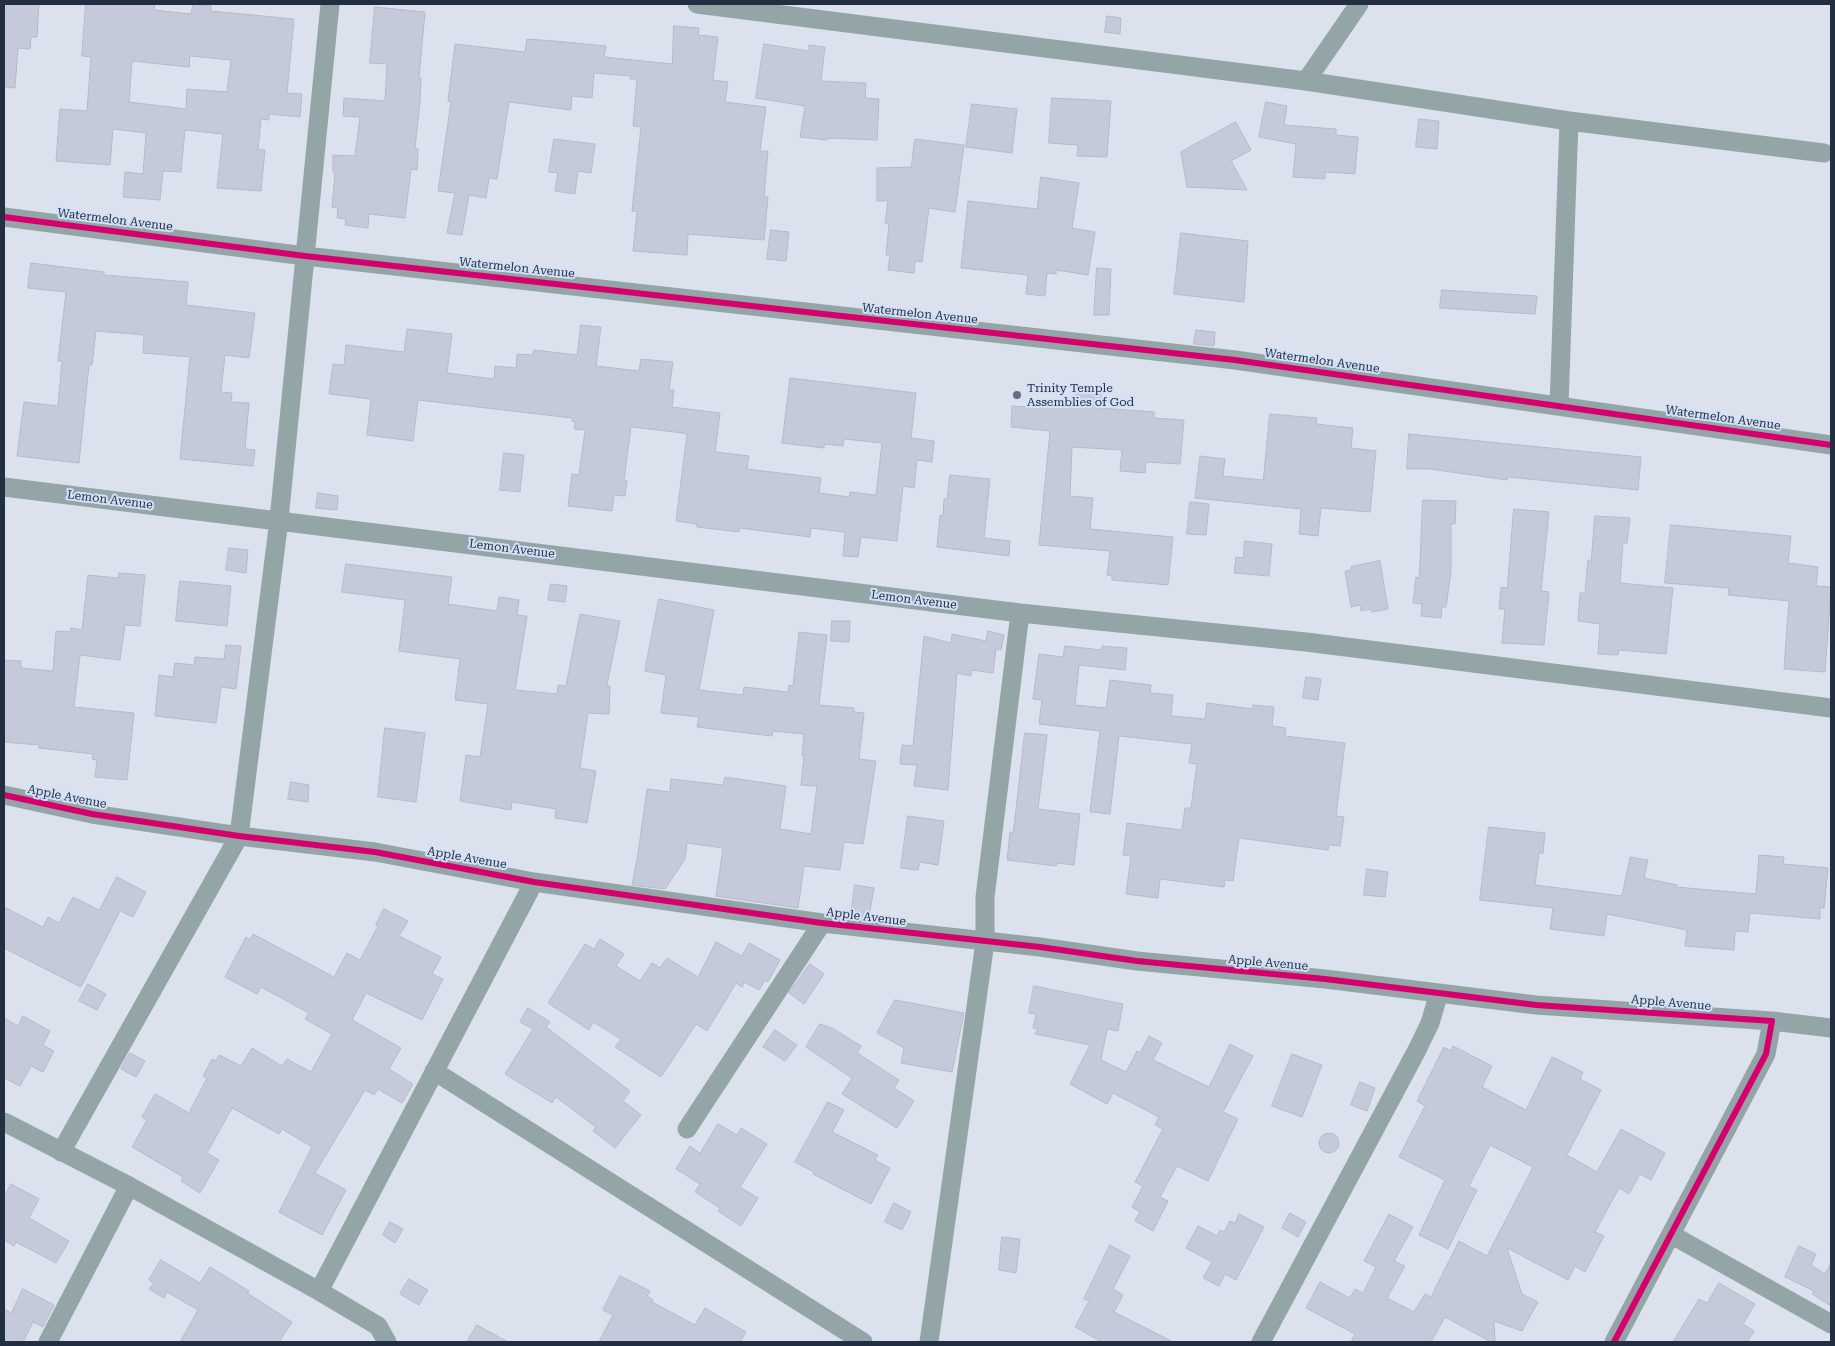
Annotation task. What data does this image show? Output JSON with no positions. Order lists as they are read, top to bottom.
{
  "streets": {
    "street": ["Watermelon Avenue", "Lemon Avenue", "Apple Avenue"]
  },
  "places": ["Trinity Temple Assemblies of God"]
}
